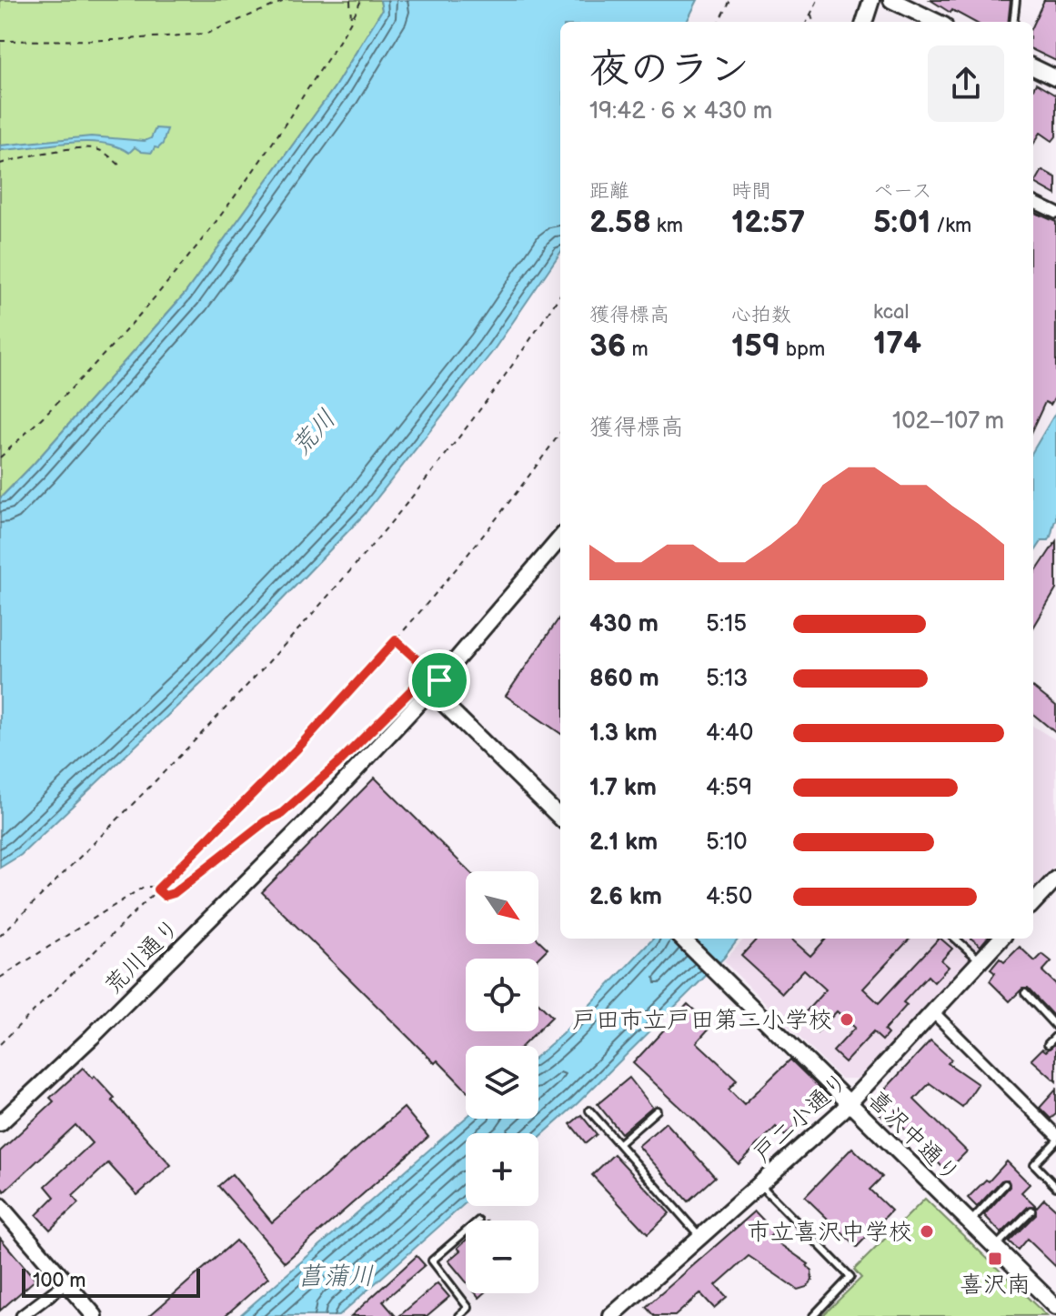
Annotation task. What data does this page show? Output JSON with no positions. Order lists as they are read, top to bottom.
{
  "streets": {
    "street": ["荒川通り", "戸二小通り", "喜沢中通り"]
  },
  "crossings": [
    ["戸二小通り", "喜沢中通り"]
  ],
  "water": ["荒川", "菖蒲川"],
  "places": {
    "other": ["戸田市立戸田第二小学校", "市立喜沢中学校"],
    "transit": ["喜沢南"]
  },
  "scale_bar": "100 m",
  "north": "bottom right",
  "page": {
    "heading": ["夜のラン", "19:42 · 6 × 430 m"],
    "stats": [
      ["距離", "2.58 km"],
      ["時間", "12:57"],
      ["ペース", "5:01 /km"],
      ["獲得標高", "36 m"],
      ["心拍数", "159 bpm"],
      ["kcal", "174"]
    ],
    "chart": ["獲得標高", "102–107 m"],
    "list": [
      {
        "name": "430 m",
        "note": "5:15"
      },
      {
        "name": "860 m",
        "note": "5:13"
      },
      {
        "name": "1.3 km",
        "note": "4:40"
      },
      {
        "name": "1.7 km",
        "note": "4:59"
      },
      {
        "name": "2.1 km",
        "note": "5:10"
      },
      {
        "name": "2.6 km",
        "note": "4:50"
      }
    ],
    "map_buttons": ["+", "−"],
    "scale": "100 m"
  }
}
